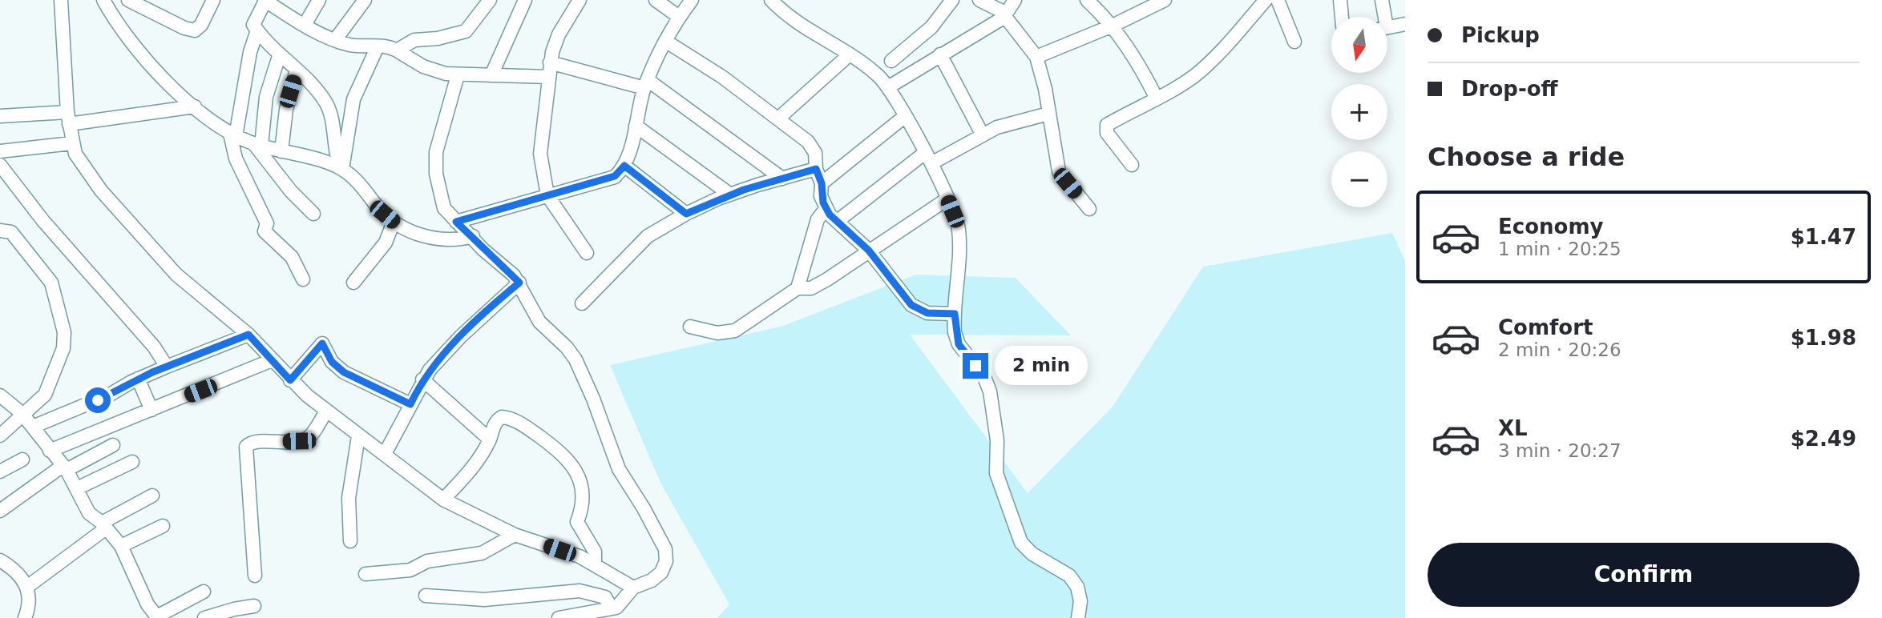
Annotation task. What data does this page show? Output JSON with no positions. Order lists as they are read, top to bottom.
{
  "north": "bottom",
  "page": {
    "banner": ["Pickup", "Drop-off"],
    "map_buttons": ["+", "−"],
    "heading": "Choose a ride",
    "list": [
      {
        "name": "Economy",
        "note": "1 min · 20:25",
        "value": "$1.47"
      },
      {
        "name": "Comfort",
        "note": "2 min · 20:26",
        "value": "$1.98"
      },
      {
        "name": "XL",
        "note": "3 min · 20:27",
        "value": "$2.49"
      }
    ],
    "bubble": "2 min",
    "buttons": "Confirm"
  }
}
